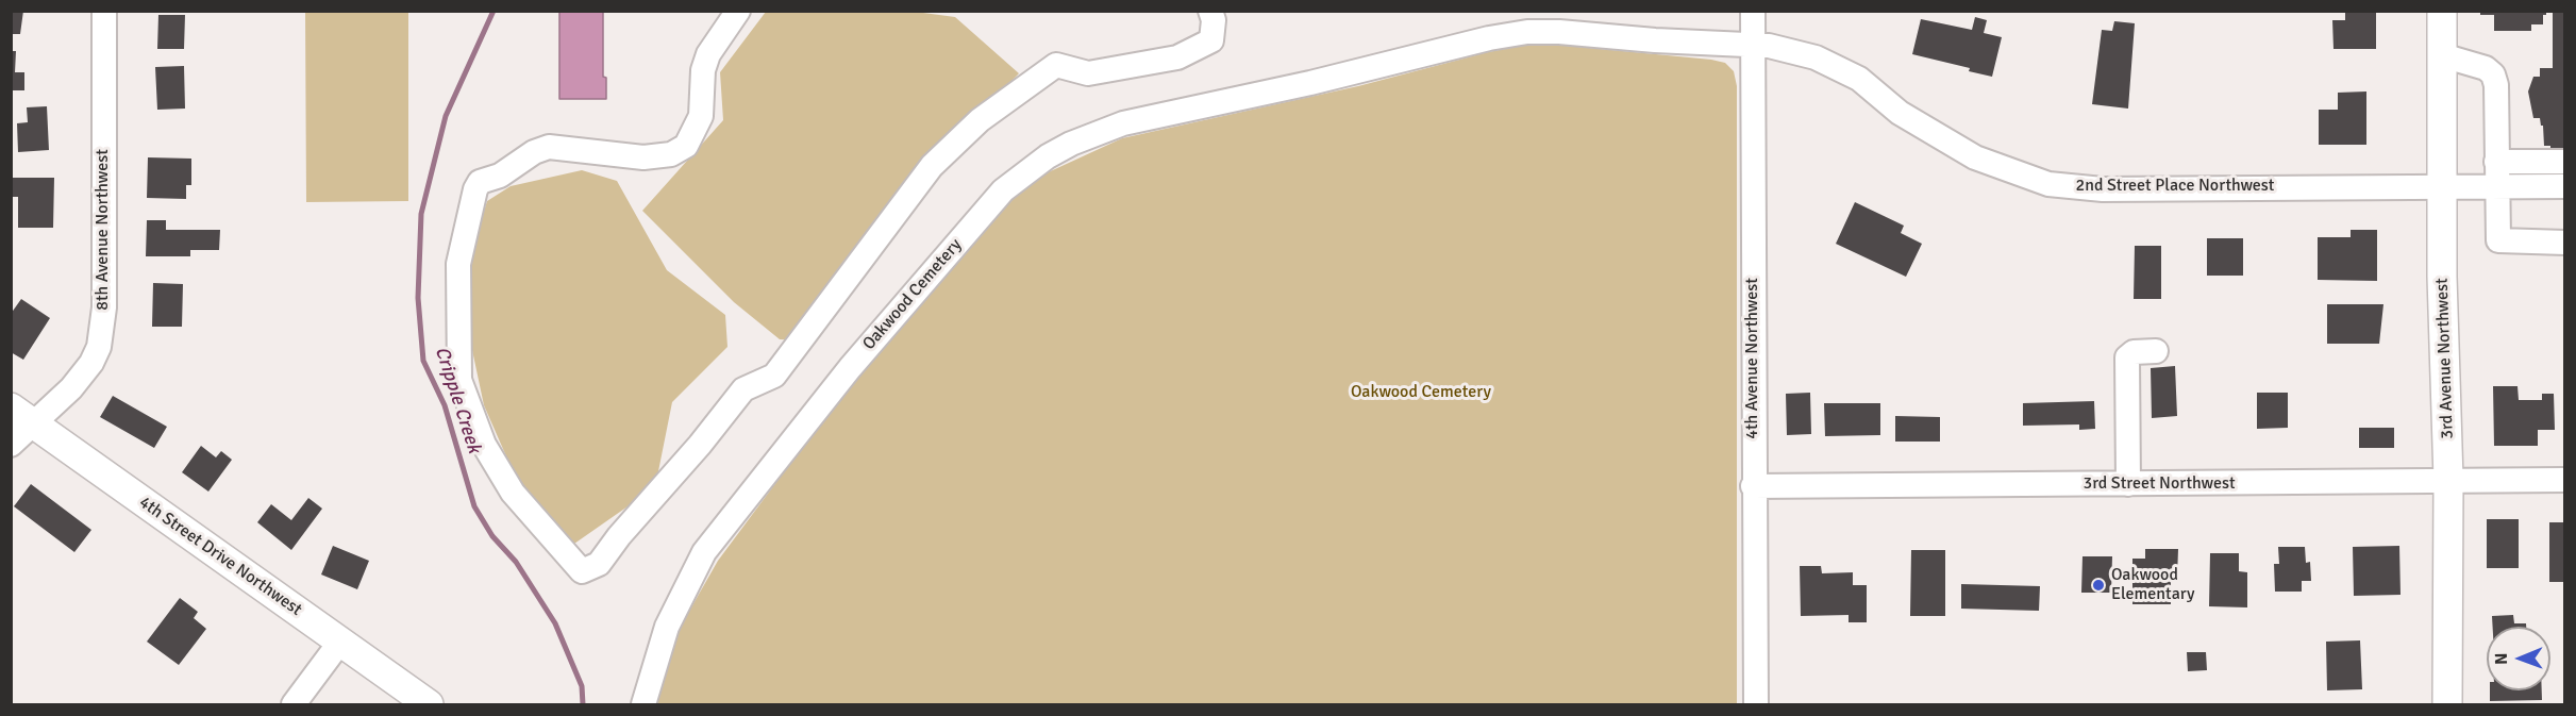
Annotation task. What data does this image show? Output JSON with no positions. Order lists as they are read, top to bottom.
{
  "streets": {
    "main road": ["3rd Avenue Northwest", "4th Street Drive Northwest"],
    "street": [
      "2nd Street Place Northwest",
      "8th Avenue Northwest",
      "Oakwood Cemetery",
      "4th Avenue Northwest",
      "3rd Street Northwest"
    ]
  },
  "crossings": [
    ["2nd Street Place Northwest", "Oakwood Cemetery"],
    ["2nd Street Place Northwest", "4th Avenue Northwest"],
    ["2nd Street Place Northwest", "3rd Avenue Northwest"],
    ["8th Avenue Northwest", "4th Street Drive Northwest"],
    ["Oakwood Cemetery", "4th Avenue Northwest"],
    ["4th Avenue Northwest", "3rd Street Northwest"],
    ["3rd Avenue Northwest", "3rd Street Northwest"]
  ],
  "water": ["Cripple Creek"],
  "parks": ["Oakwood Cemetery"],
  "places": ["Oakwood Elementary"],
  "north": "left"
}
